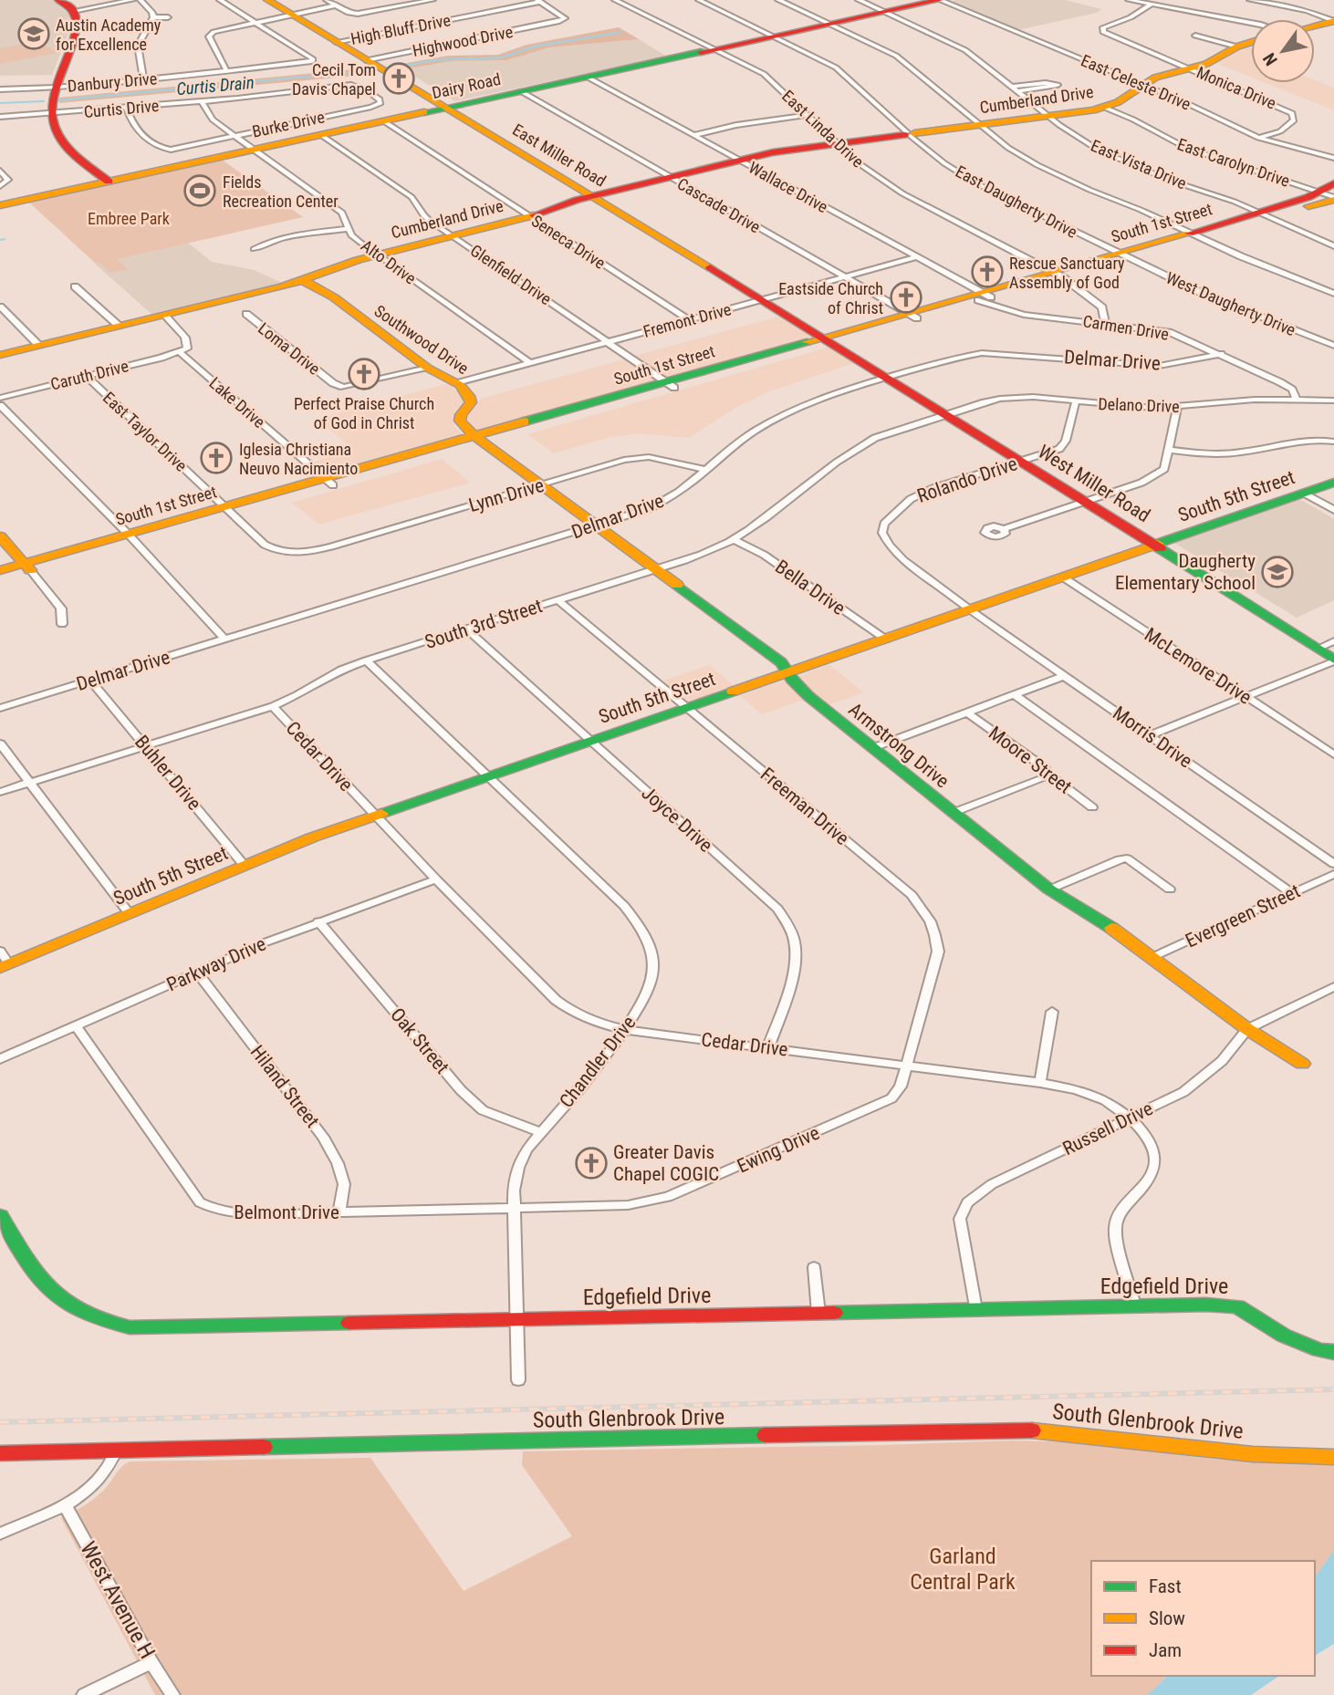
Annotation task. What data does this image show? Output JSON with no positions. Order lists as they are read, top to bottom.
{
  "streets": {
    "street": [
      "High Bluff Drive",
      "Highwood Drive",
      "Danbury Drive",
      "East Celeste Drive",
      "Dairy Road",
      "Monica Drive",
      "Cumberland Drive",
      "Curtis Drive",
      "Burke Drive",
      "East Linda Drive",
      "East Miller Road",
      "East Carolyn Drive",
      "East Vista Drive",
      "Wallace Drive",
      "East Daugherty Drive",
      "Cascade Drive",
      "South 1st Street",
      "Seneca Drive",
      "Alto Drive",
      "Glenfield Drive",
      "West Daugherty Drive",
      "Fremont Drive",
      "Carmen Drive",
      "Southwood Drive",
      "Loma Drive",
      "Delmar Drive",
      "Caruth Drive",
      "Lake Drive",
      "Delano Drive",
      "East Taylor Drive",
      "Rolando Drive",
      "West Miller Road",
      "Lynn Drive",
      "South 5th Street",
      "Bella Drive",
      "South 3rd Street",
      "McLemore Drive",
      "Morris Drive",
      "Armstrong Drive",
      "Cedar Drive",
      "Moore Street",
      "Buhler Drive",
      "Freeman Drive",
      "Joyce Drive",
      "Evergreen Street",
      "Parkway Drive",
      "Oak Street",
      "Chandler Drive",
      "Hiland Street",
      "Russell Drive",
      "Ewing Drive",
      "Belmont Drive",
      "Edgefield Drive",
      "South Glenbrook Drive",
      "West Avenue H"
    ]
  },
  "crossings": [
    ["High Bluff Drive", "Highwood Drive"],
    ["High Bluff Drive", "East Miller Road"],
    ["Highwood Drive", "East Miller Road"],
    ["East Celeste Drive", "Dairy Road"],
    ["East Celeste Drive", "Monica Drive"],
    ["East Celeste Drive", "Cumberland Drive"],
    ["Dairy Road", "East Linda Drive"],
    ["Dairy Road", "East Miller Road"],
    ["Dairy Road", "East Vista Drive"],
    ["Dairy Road", "Wallace Drive"],
    ["Dairy Road", "East Daugherty Drive"],
    ["Dairy Road", "Cascade Drive"],
    ["Dairy Road", "Seneca Drive"],
    ["Dairy Road", "Alto Drive"],
    ["Dairy Road", "Glenfield Drive"],
    ["Monica Drive", "Cumberland Drive"],
    ["Cumberland Drive", "East Linda Drive"],
    ["Cumberland Drive", "East Miller Road"],
    ["Cumberland Drive", "East Carolyn Drive"],
    ["Cumberland Drive", "East Vista Drive"],
    ["Cumberland Drive", "Wallace Drive"],
    ["Cumberland Drive", "East Daugherty Drive"],
    ["Cumberland Drive", "Cascade Drive"],
    ["Cumberland Drive", "Seneca Drive"],
    ["Cumberland Drive", "Alto Drive"],
    ["Cumberland Drive", "Glenfield Drive"],
    ["Cumberland Drive", "Southwood Drive"],
    ["Curtis Drive", "Burke Drive"],
    ["Curtis Drive", "Alto Drive"],
    ["Burke Drive", "Alto Drive"],
    ["East Linda Drive", "South 1st Street"],
    ["East Linda Drive", "Carmen Drive"],
    ["East Miller Road", "South 1st Street"],
    ["East Miller Road", "Fremont Drive"],
    ["East Miller Road", "West Miller Road"],
    ["East Carolyn Drive", "South 1st Street"],
    ["East Vista Drive", "South 1st Street"],
    ["Wallace Drive", "South 1st Street"],
    ["Wallace Drive", "Fremont Drive"],
    ["Wallace Drive", "Carmen Drive"],
    ["East Daugherty Drive", "South 1st Street"],
    ["East Daugherty Drive", "West Daugherty Drive"],
    ["Cascade Drive", "South 1st Street"],
    ["Cascade Drive", "Fremont Drive"],
    ["South 1st Street", "Glenfield Drive"],
    ["South 1st Street", "West Daugherty Drive"],
    ["South 1st Street", "Carmen Drive"],
    ["South 1st Street", "Southwood Drive"],
    ["South 1st Street", "Lake Drive"],
    ["South 1st Street", "East Taylor Drive"],
    ["South 1st Street", "West Miller Road"],
    ["South 1st Street", "Armstrong Drive"],
    ["Seneca Drive", "Fremont Drive"],
    ["Alto Drive", "Fremont Drive"],
    ["Glenfield Drive", "Fremont Drive"],
    ["Fremont Drive", "Southwood Drive"],
    ["Carmen Drive", "Delmar Drive"],
    ["Carmen Drive", "Delano Drive"],
    ["Southwood Drive", "Loma Drive"],
    ["Southwood Drive", "Armstrong Drive"],
    ["Delmar Drive", "West Miller Road"],
    ["Delmar Drive", "Lynn Drive"],
    ["Delmar Drive", "Armstrong Drive"],
    ["Delmar Drive", "Buhler Drive"],
    ["Caruth Drive", "Lake Drive"],
    ["Caruth Drive", "East Taylor Drive"],
    ["Delano Drive", "Rolando Drive"],
    ["Delano Drive", "West Miller Road"],
    ["Delano Drive", "South 3rd Street"],
    ["East Taylor Drive", "Lynn Drive"],
    ["Rolando Drive", "West Miller Road"],
    ["Rolando Drive", "South 5th Street"],
    ["Rolando Drive", "Morris Drive"],
    ["West Miller Road", "South 5th Street"],
    ["West Miller Road", "South 3rd Street"],
    ["Lynn Drive", "Armstrong Drive"],
    ["South 5th Street", "Bella Drive"],
    ["South 5th Street", "McLemore Drive"],
    ["South 5th Street", "Morris Drive"],
    ["South 5th Street", "Armstrong Drive"],
    ["South 5th Street", "Cedar Drive"],
    ["South 5th Street", "Buhler Drive"],
    ["South 5th Street", "Freeman Drive"],
    ["South 5th Street", "Joyce Drive"],
    ["South 5th Street", "Chandler Drive"],
    ["Bella Drive", "South 3rd Street"],
    ["South 3rd Street", "Armstrong Drive"],
    ["South 3rd Street", "Cedar Drive"],
    ["South 3rd Street", "Buhler Drive"],
    ["South 3rd Street", "Freeman Drive"],
    ["South 3rd Street", "Joyce Drive"],
    ["South 3rd Street", "Chandler Drive"],
    ["Armstrong Drive", "Evergreen Street"],
    ["Armstrong Drive", "Russell Drive"],
    ["Cedar Drive", "Freeman Drive"],
    ["Cedar Drive", "Joyce Drive"],
    ["Cedar Drive", "Parkway Drive"],
    ["Cedar Drive", "Chandler Drive"],
    ["Cedar Drive", "Russell Drive"],
    ["Cedar Drive", "Ewing Drive"],
    ["Cedar Drive", "Edgefield Drive"],
    ["Freeman Drive", "Ewing Drive"],
    ["Parkway Drive", "Oak Street"],
    ["Parkway Drive", "Hiland Street"],
    ["Parkway Drive", "Belmont Drive"],
    ["Oak Street", "Chandler Drive"],
    ["Chandler Drive", "Ewing Drive"],
    ["Chandler Drive", "Belmont Drive"],
    ["Chandler Drive", "Edgefield Drive"],
    ["Hiland Street", "Belmont Drive"],
    ["Russell Drive", "Edgefield Drive"],
    ["Ewing Drive", "Belmont Drive"]
  ],
  "water": ["Curtis Drain"],
  "parks": ["Embree Park", "Garland Central Park"],
  "places": {
    "school or university": ["Austin Academy for Excellence", "Daugherty Elementary School"],
    "church": [
      "Cecil Tom Davis Chapel",
      "Rescue Sanctuary Assembly of God",
      "Eastside Church of Christ",
      "Perfect Praise Church of God in Christ",
      "Iglesia Christiana Neuvo Nacimiento",
      "Greater Davis Chapel COGIC"
    ],
    "sports": ["Fields Recreation Center"]
  },
  "legend": ["Fast", "Slow", "Jam"],
  "north": "bottom left"
}
